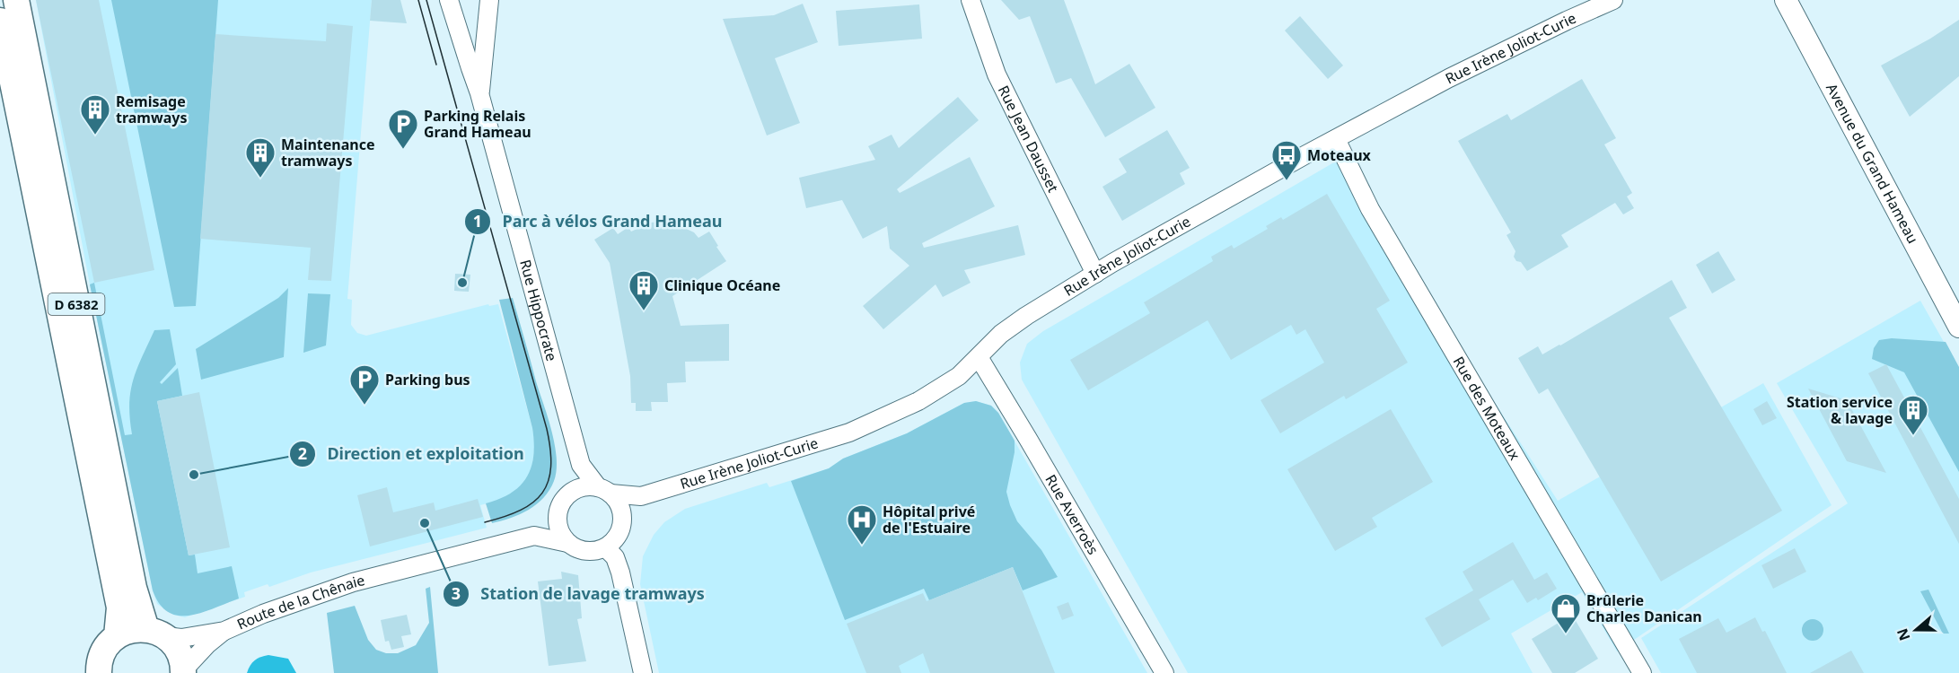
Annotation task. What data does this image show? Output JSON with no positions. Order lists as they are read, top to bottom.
{
  "streets": {
    "highway": ["D 6382"],
    "main road": ["Avenue du Grand Hameau"],
    "street": [
      "Rue Irène Joliot-Curie",
      "Rue Jean Dausset",
      "Rue Hippocrate",
      "Rue des Moteaux",
      "Rue Averroès",
      "Route de la Chênaie"
    ]
  },
  "crossings": [
    ["Rue Irène Joliot-Curie", "Rue Jean Dausset"],
    ["Rue Irène Joliot-Curie", "Rue Hippocrate"],
    ["Rue Irène Joliot-Curie", "Rue des Moteaux"],
    ["Rue Irène Joliot-Curie", "Rue Averroès"],
    ["D 6382", "Route de la Chênaie"]
  ],
  "places": {
    "building": [
      "Remisage tramways",
      "Maintenance tramways",
      "Clinique Océane",
      "Station service & lavage"
    ],
    "parking": ["Parking Relais Grand Hameau", "Parking bus"],
    "bus stop": ["Moteaux"],
    "other": ["Parc à vélos Grand Hameau", "Direction et exploitation", "Station de lavage tramways"],
    "hospital": ["Hôpital privé de l'Estuaire"],
    "shop": ["Brûlerie Charles Danican"]
  },
  "north": "left"
}
